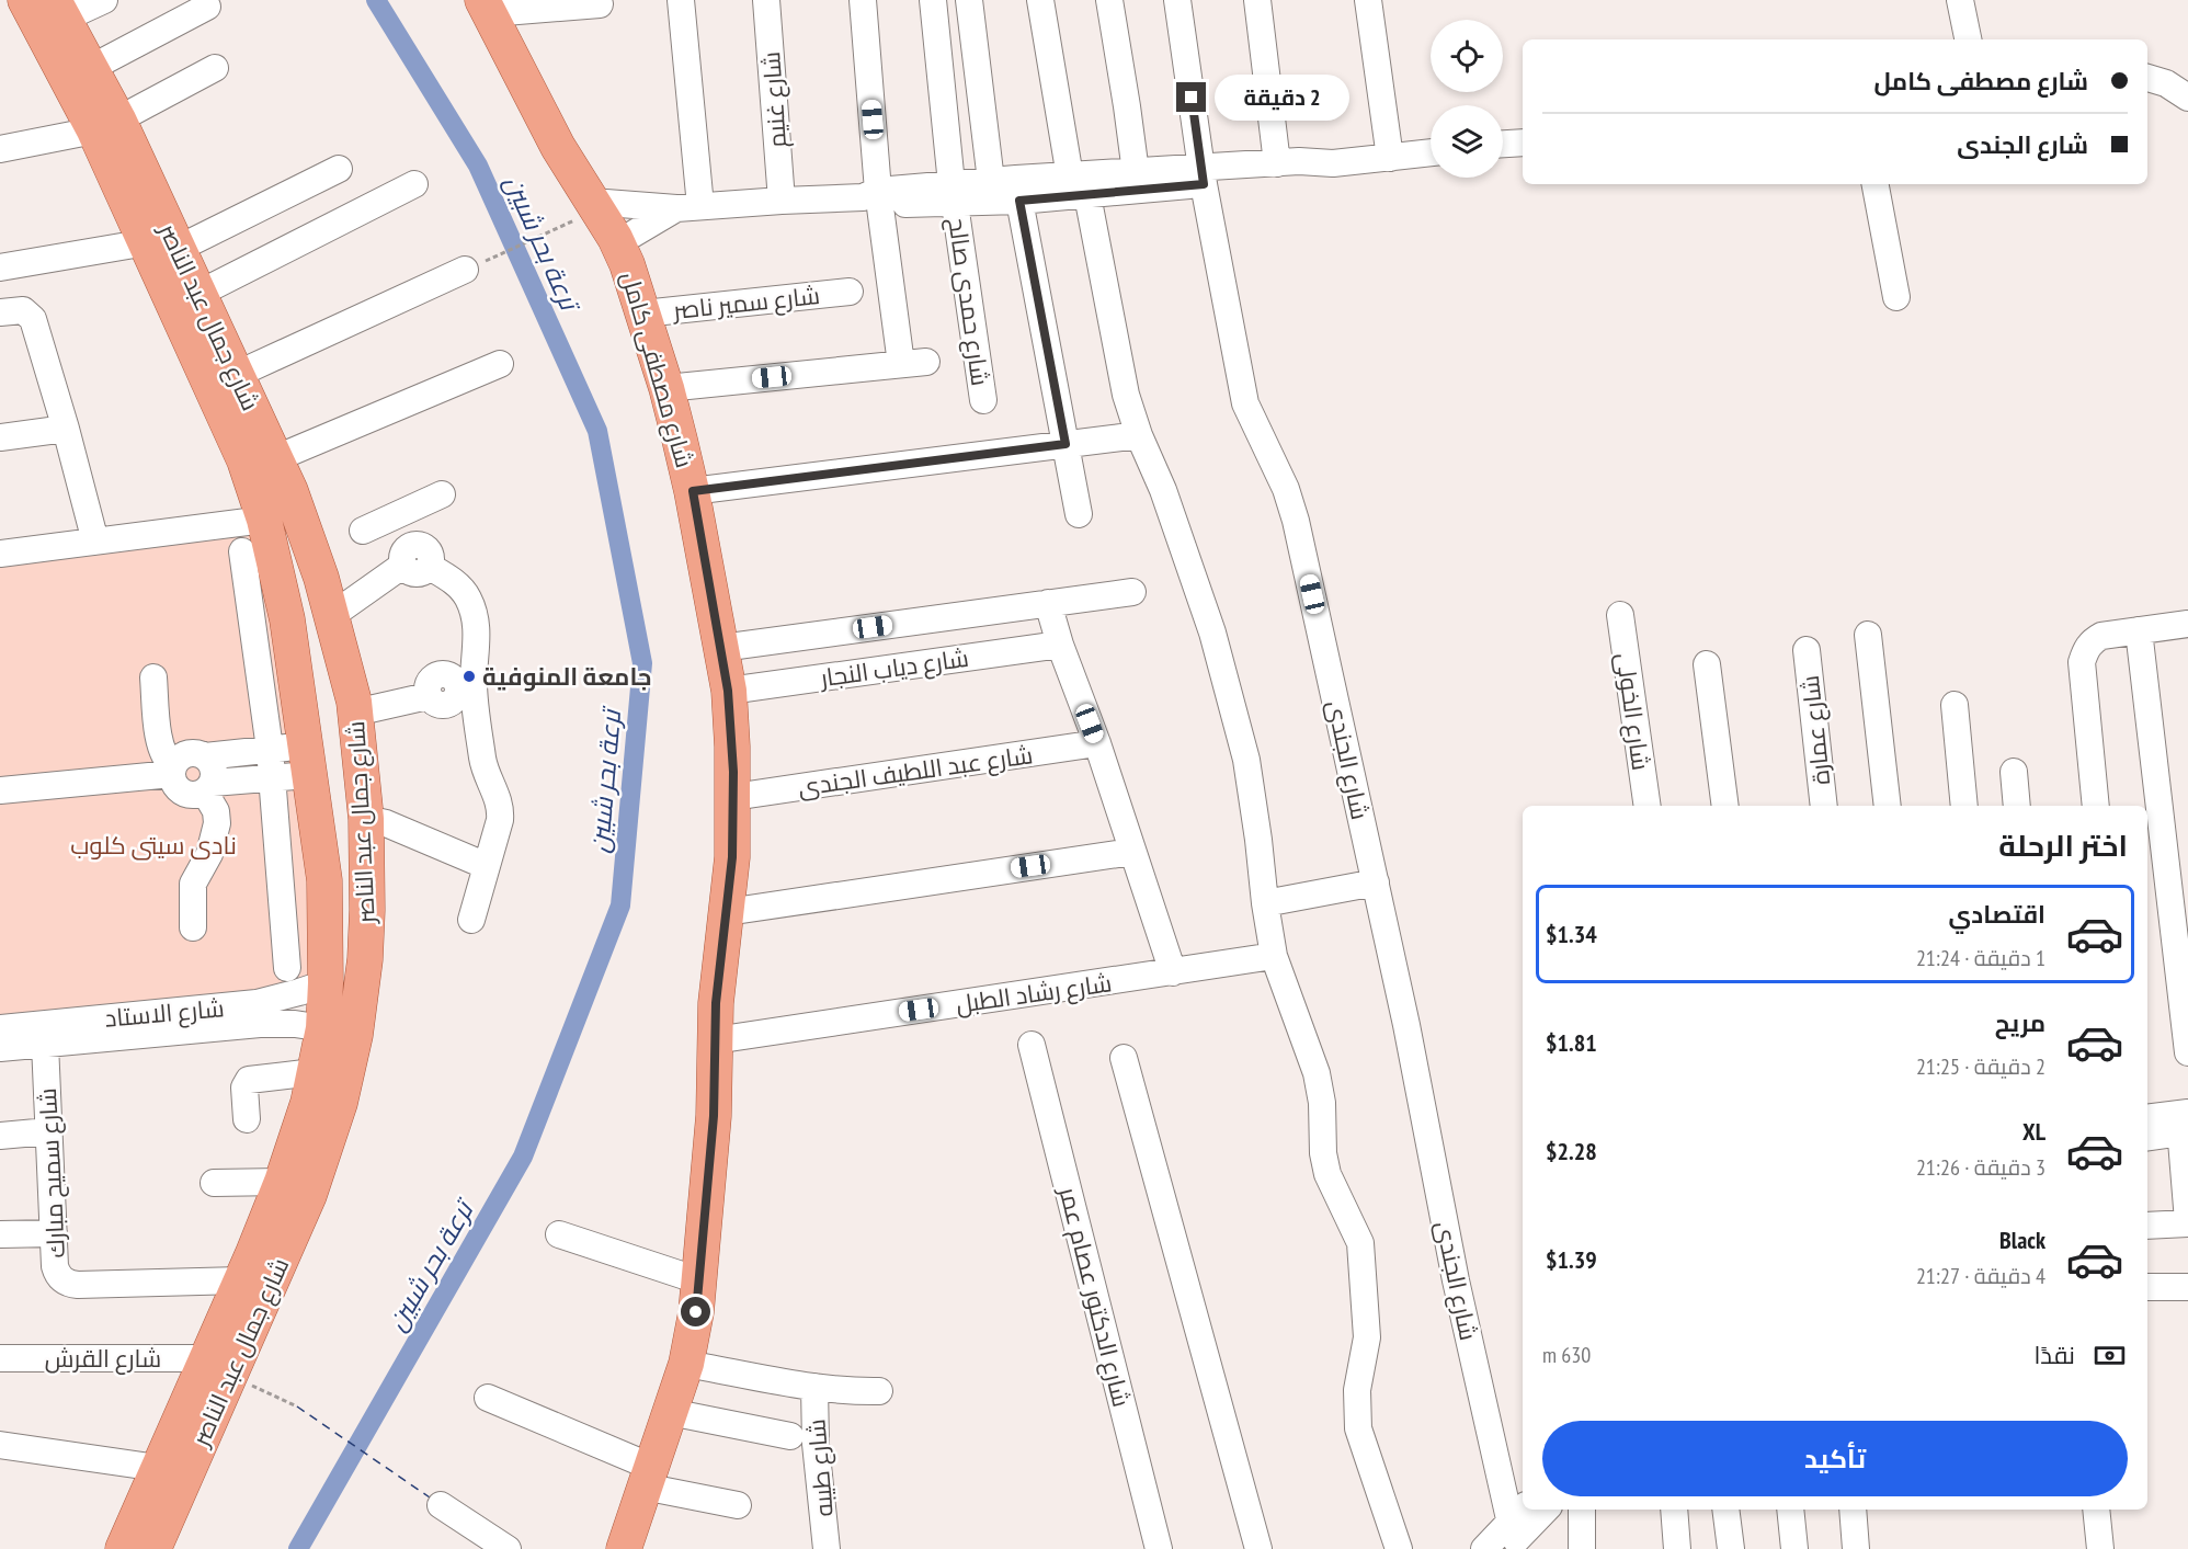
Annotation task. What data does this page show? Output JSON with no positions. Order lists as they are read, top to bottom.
{
  "streets": {
    "main road": ["شارع جمال عبد الناصر", "شارع مصطفى كامل"],
    "street": [
      "شارع غنيم",
      "شارع حمدى صالح",
      "شارع سمير ناصر",
      "شارع دياب النجار",
      "شارع الخولى",
      "شارع عمارة",
      "شارع الجندى",
      "شارع عبد اللطيف الجندى",
      "شارع رشاد الطبل",
      "شارع الاستاد",
      "شارع سميح مبارك",
      "شارع الدكتور عصام عمر",
      "شارع القرش",
      "شارع طيبه"
    ]
  },
  "crossings": [
    ["شارع سمير ناصر", "شارع مصطفى كامل"],
    ["شارع جمال عبد الناصر", "شارع الاستاد"],
    ["شارع جمال عبد الناصر", "شارع سميح مبارك"],
    ["شارع جمال عبد الناصر", "شارع القرش"],
    ["شارع مصطفى كامل", "شارع دياب النجار"],
    ["شارع مصطفى كامل", "شارع عبد اللطيف الجندى"],
    ["شارع مصطفى كامل", "شارع رشاد الطبل"],
    ["شارع الاستاد", "شارع سميح مبارك"]
  ],
  "water": ["ترعة بحر شبين"],
  "parks": ["نادى سيتى كلوب"],
  "places": ["جامعة المنوفية"],
  "page": {
    "banner": ["شارع مصطفى كامل", "شارع الجندى"],
    "bubble": "2 دقيقة",
    "heading": "اختر الرحلة",
    "list": [
      {
        "name": "اقتصادي",
        "note": "1 دقيقة · 21:24",
        "value": "$1.34"
      },
      {
        "name": "مريح",
        "note": "2 دقيقة · 21:25",
        "value": "$1.81"
      },
      {
        "name": "XL",
        "note": "3 دقيقة · 21:26",
        "value": "$2.28"
      },
      {
        "name": "Black",
        "note": "4 دقيقة · 21:27",
        "value": "$1.39"
      }
    ],
    "pay": ["نقدًا", "630 m"],
    "buttons": "تأكيد"
  }
}
